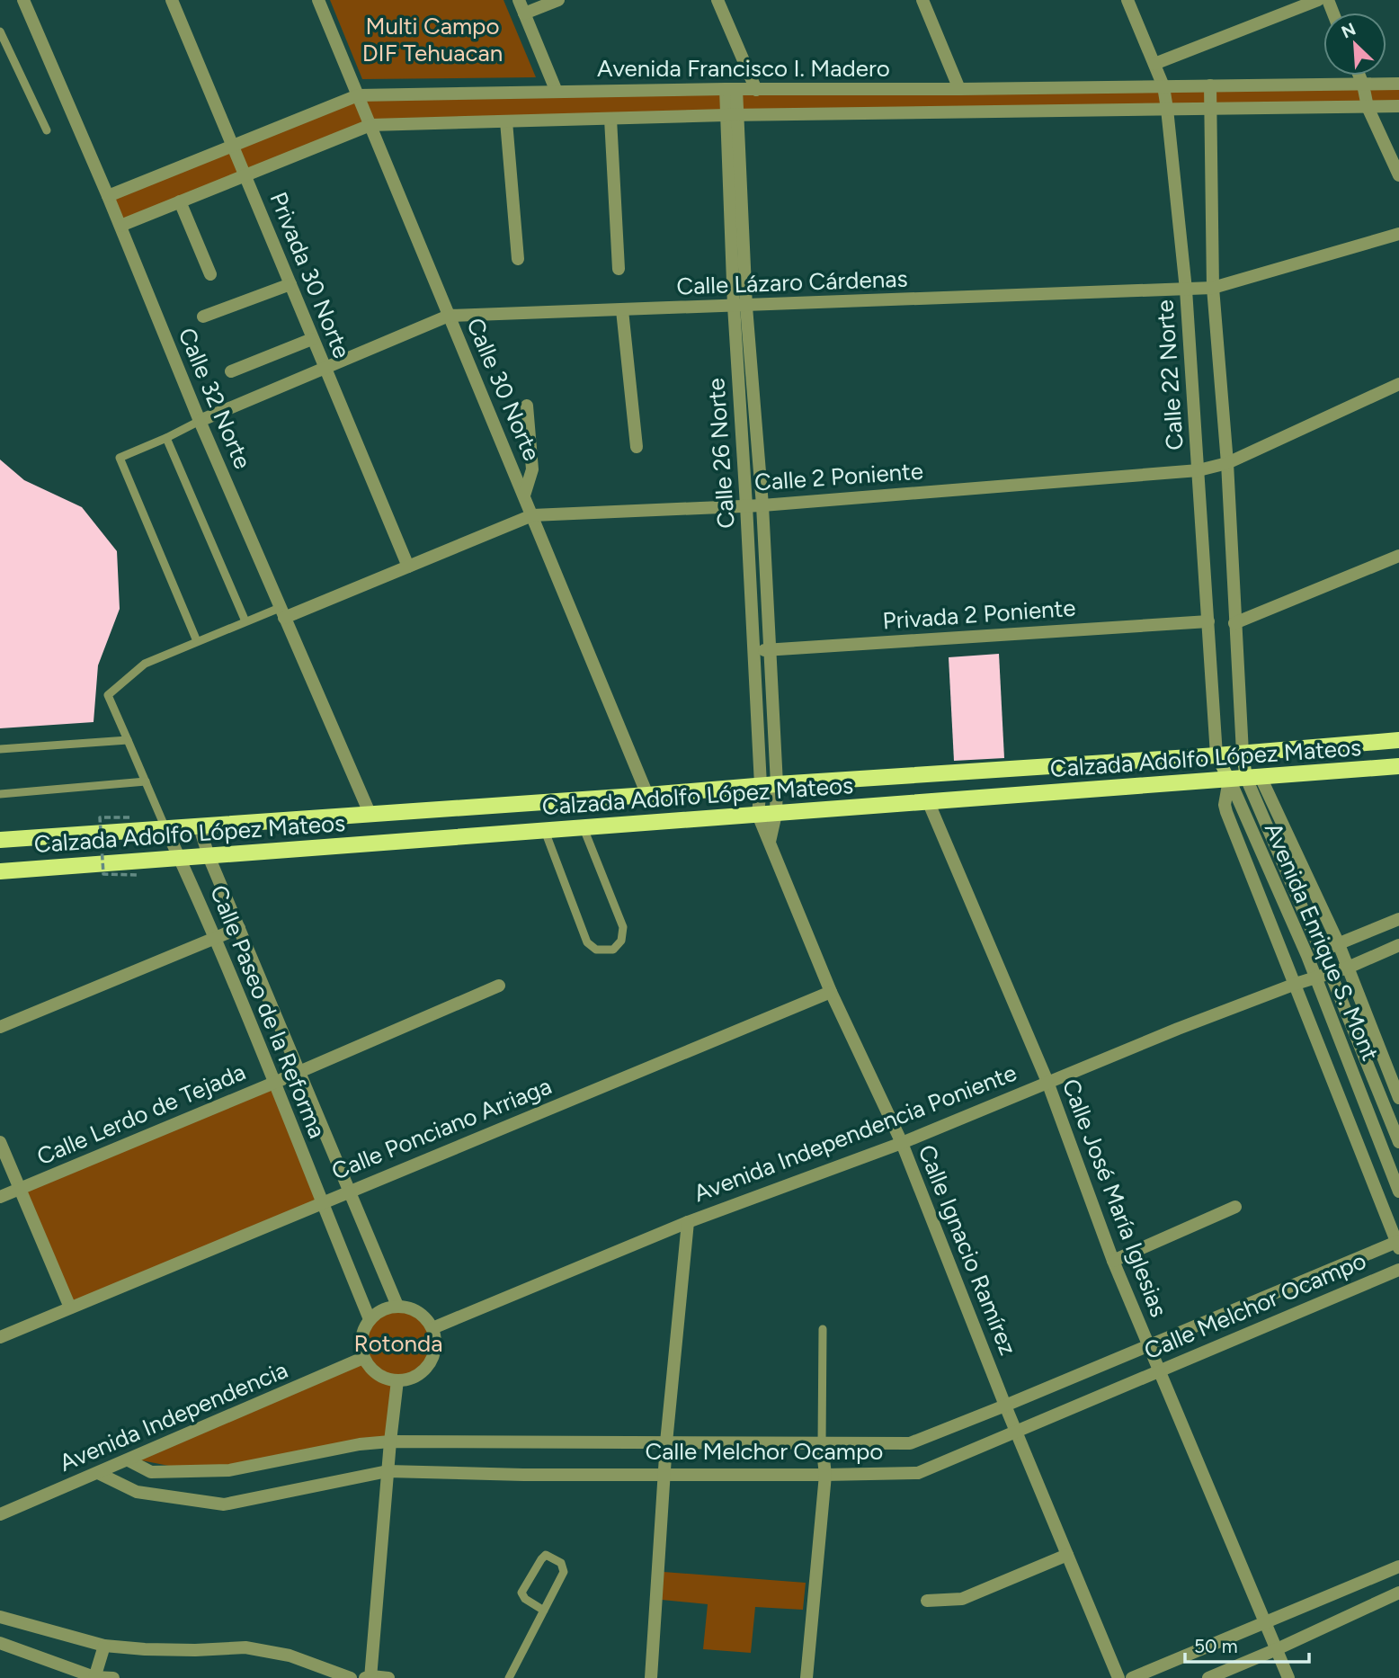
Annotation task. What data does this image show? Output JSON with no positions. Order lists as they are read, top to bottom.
{
  "streets": {
    "main road": ["Calzada Adolfo López Mateos"],
    "street": [
      "Avenida Francisco I. Madero",
      "Privada 30 Norte",
      "Calle Lázaro Cárdenas",
      "Calle 22 Norte",
      "Calle 30 Norte",
      "Calle 32 Norte",
      "Calle 26 Norte",
      "Calle 2 Poniente",
      "Privada 2 Poniente",
      "Avenida Enrique S. Mont",
      "Calle Paseo de la Reforma",
      "Calle Lerdo de Tejada",
      "Calle Ponciano Arriaga",
      "Avenida Independencia Poniente",
      "Calle José María Iglesias",
      "Calle Ignacio Ramírez",
      "Calle Melchor Ocampo",
      "Avenida Independencia"
    ]
  },
  "crossings": [
    ["Avenida Francisco I. Madero", "Privada 30 Norte"],
    ["Avenida Francisco I. Madero", "Calle 22 Norte"],
    ["Avenida Francisco I. Madero", "Calle 30 Norte"],
    ["Avenida Francisco I. Madero", "Calle 32 Norte"],
    ["Avenida Francisco I. Madero", "Calle 26 Norte"],
    ["Privada 30 Norte", "Calle Lázaro Cárdenas"],
    ["Privada 30 Norte", "Calle 2 Poniente"],
    ["Calle Lázaro Cárdenas", "Calle 22 Norte"],
    ["Calle Lázaro Cárdenas", "Calle 30 Norte"],
    ["Calle Lázaro Cárdenas", "Calle 32 Norte"],
    ["Calle Lázaro Cárdenas", "Calle 26 Norte"],
    ["Calle 22 Norte", "Calle 2 Poniente"],
    ["Calle 22 Norte", "Privada 2 Poniente"],
    ["Calle 22 Norte", "Calzada Adolfo López Mateos"],
    ["Calle 30 Norte", "Calle 2 Poniente"],
    ["Calle 30 Norte", "Calzada Adolfo López Mateos"],
    ["Calle 32 Norte", "Calle 2 Poniente"],
    ["Calle 32 Norte", "Calzada Adolfo López Mateos"],
    ["Calle 26 Norte", "Calle 2 Poniente"],
    ["Calle 26 Norte", "Privada 2 Poniente"],
    ["Calle 26 Norte", "Calzada Adolfo López Mateos"],
    ["Calle 26 Norte", "Calle Ignacio Ramírez"],
    ["Calzada Adolfo López Mateos", "Avenida Enrique S. Mont"],
    ["Calzada Adolfo López Mateos", "Calle Paseo de la Reforma"],
    ["Calzada Adolfo López Mateos", "Calle José María Iglesias"],
    ["Calzada Adolfo López Mateos", "Calle Ignacio Ramírez"],
    ["Avenida Enrique S. Mont", "Avenida Independencia Poniente"],
    ["Calle Paseo de la Reforma", "Calle Lerdo de Tejada"],
    ["Calle Paseo de la Reforma", "Calle Ponciano Arriaga"],
    ["Calle Paseo de la Reforma", "Avenida Independencia Poniente"],
    ["Calle Paseo de la Reforma", "Avenida Independencia"],
    ["Calle Ponciano Arriaga", "Calle Ignacio Ramírez"],
    ["Avenida Independencia Poniente", "Calle José María Iglesias"],
    ["Avenida Independencia Poniente", "Calle Ignacio Ramírez"],
    ["Avenida Independencia Poniente", "Avenida Independencia"],
    ["Calle José María Iglesias", "Calle Melchor Ocampo"],
    ["Calle Ignacio Ramírez", "Calle Melchor Ocampo"],
    ["Calle Melchor Ocampo", "Avenida Independencia"]
  ],
  "parks": ["Multi Campo DIF Tehuacan", "Rotonda"],
  "scale_bar": "50 m",
  "north": "top left"
}
